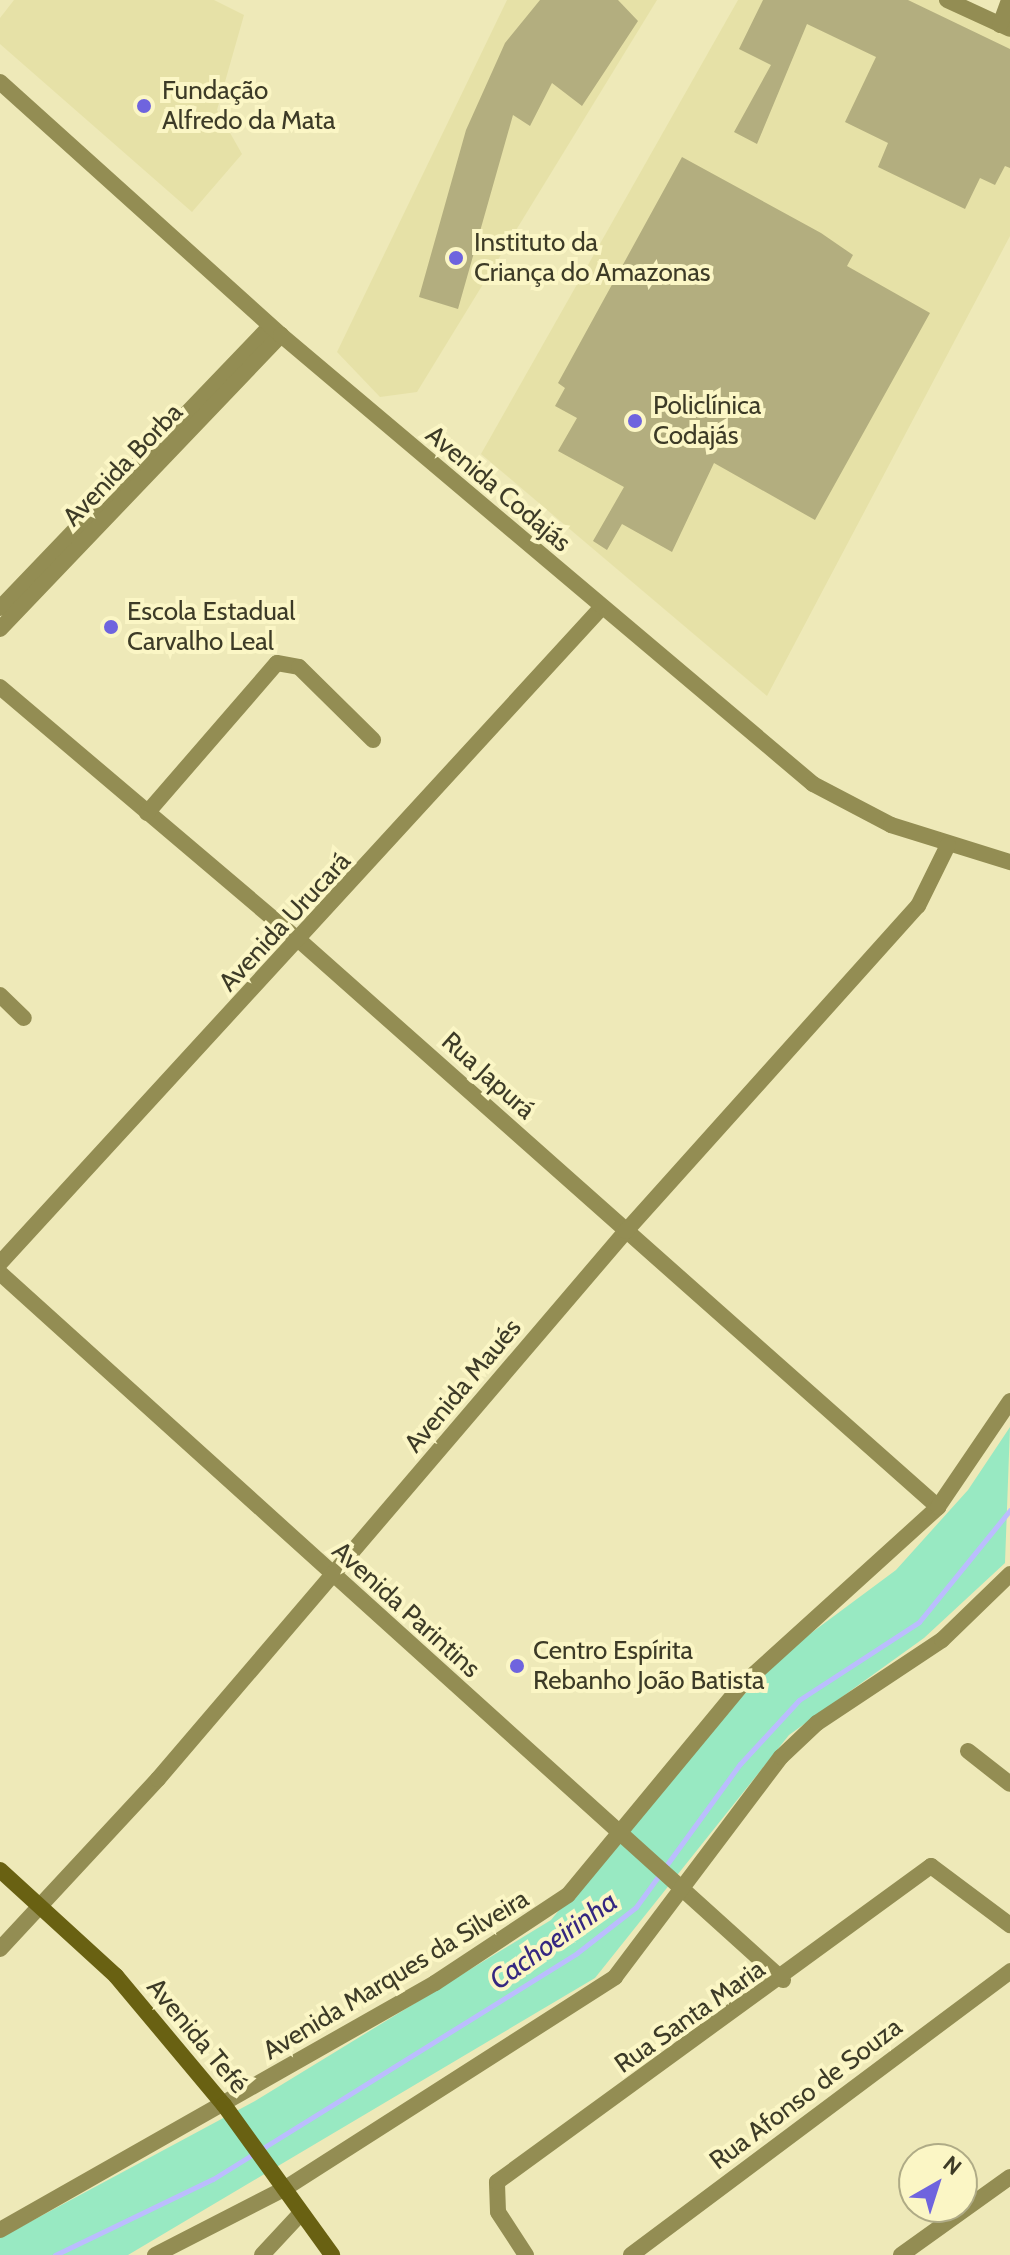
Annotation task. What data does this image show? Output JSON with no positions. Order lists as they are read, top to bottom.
{
  "streets": {
    "main road": ["Avenida Tefé"],
    "street": [
      "Avenida Borba",
      "Avenida Codajás",
      "Avenida Urucará",
      "Rua Japurá",
      "Avenida Maués",
      "Avenida Parintins",
      "Avenida Marques da Silveira",
      "Rua Santa Maria",
      "Rua Afonso de Souza"
    ]
  },
  "crossings": [
    ["Avenida Borba", "Avenida Codajás"],
    ["Avenida Codajás", "Avenida Urucará"],
    ["Avenida Codajás", "Avenida Maués"],
    ["Avenida Urucará", "Rua Japurá"],
    ["Rua Japurá", "Avenida Maués"],
    ["Rua Japurá", "Avenida Marques da Silveira"],
    ["Avenida Maués", "Avenida Parintins"],
    ["Avenida Maués", "Avenida Tefé"],
    ["Avenida Parintins", "Avenida Marques da Silveira"],
    ["Avenida Parintins", "Rua Santa Maria"],
    ["Avenida Marques da Silveira", "Avenida Tefé"]
  ],
  "water": ["Cachoeirinha"],
  "places": [
    "Fundação Alfredo da Mata",
    "Instituto da Criança do Amazonas",
    "Policlínica Codajás",
    "Escola Estadual Carvalho Leal",
    "Centro Espírita Rebanho João Batista"
  ],
  "north": "top right"
}
